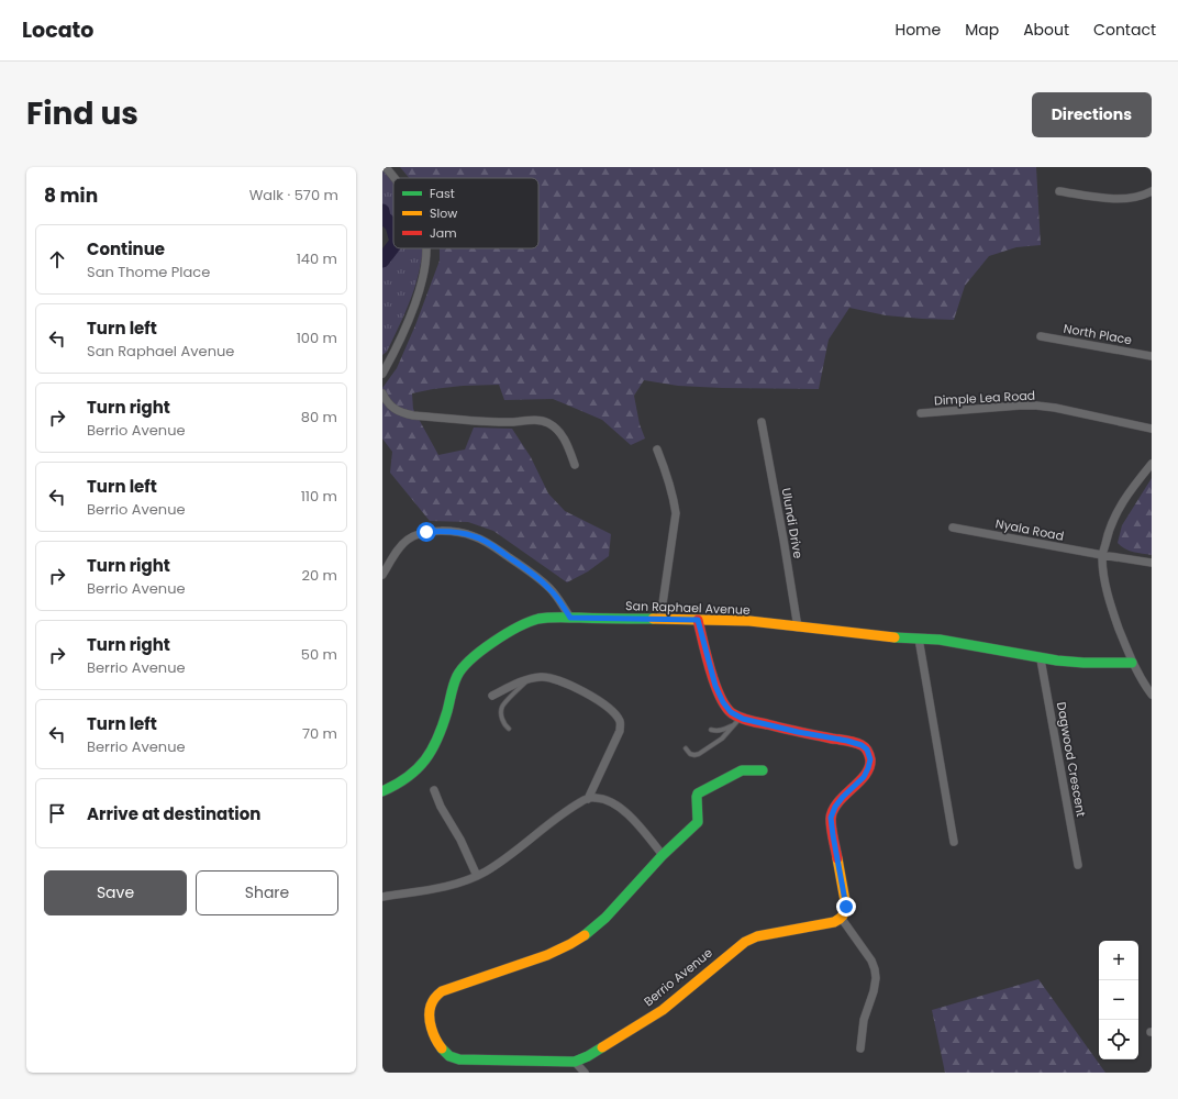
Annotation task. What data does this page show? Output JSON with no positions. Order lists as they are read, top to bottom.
{
  "streets": {
    "street": [
      "North Place",
      "Dimple Lea Road",
      "Ulundi Drive",
      "Nyala Road",
      "San Raphael Avenue",
      "Dagwood Crescent",
      "Berrio Avenue"
    ]
  },
  "crossings": [
    ["Ulundi Drive", "San Raphael Avenue"],
    ["San Raphael Avenue", "Dagwood Crescent"]
  ],
  "legend": ["Fast", "Slow", "Jam"],
  "page": {
    "header": "Locato",
    "nav": [
      "Home",
      "Map",
      "About",
      "Contact"
    ],
    "title": "Find us",
    "buttons": [
      "Directions",
      ["Save", "Share"]
    ],
    "heading": ["8 min", "Walk · 570 m"],
    "list": [
      ["Continue", "San Thome Place", "140 m"],
      ["Turn left", "San Raphael Avenue", "100 m"],
      ["Turn right", "Berrio Avenue", "80 m"],
      ["Turn left", "Berrio Avenue", "110 m"],
      ["Turn right", "Berrio Avenue", "20 m"],
      ["Turn right", "Berrio Avenue", "50 m"],
      ["Turn left", "Berrio Avenue", "70 m"],
      "Arrive at destination"
    ],
    "map_buttons": ["+", "−"]
  }
}
